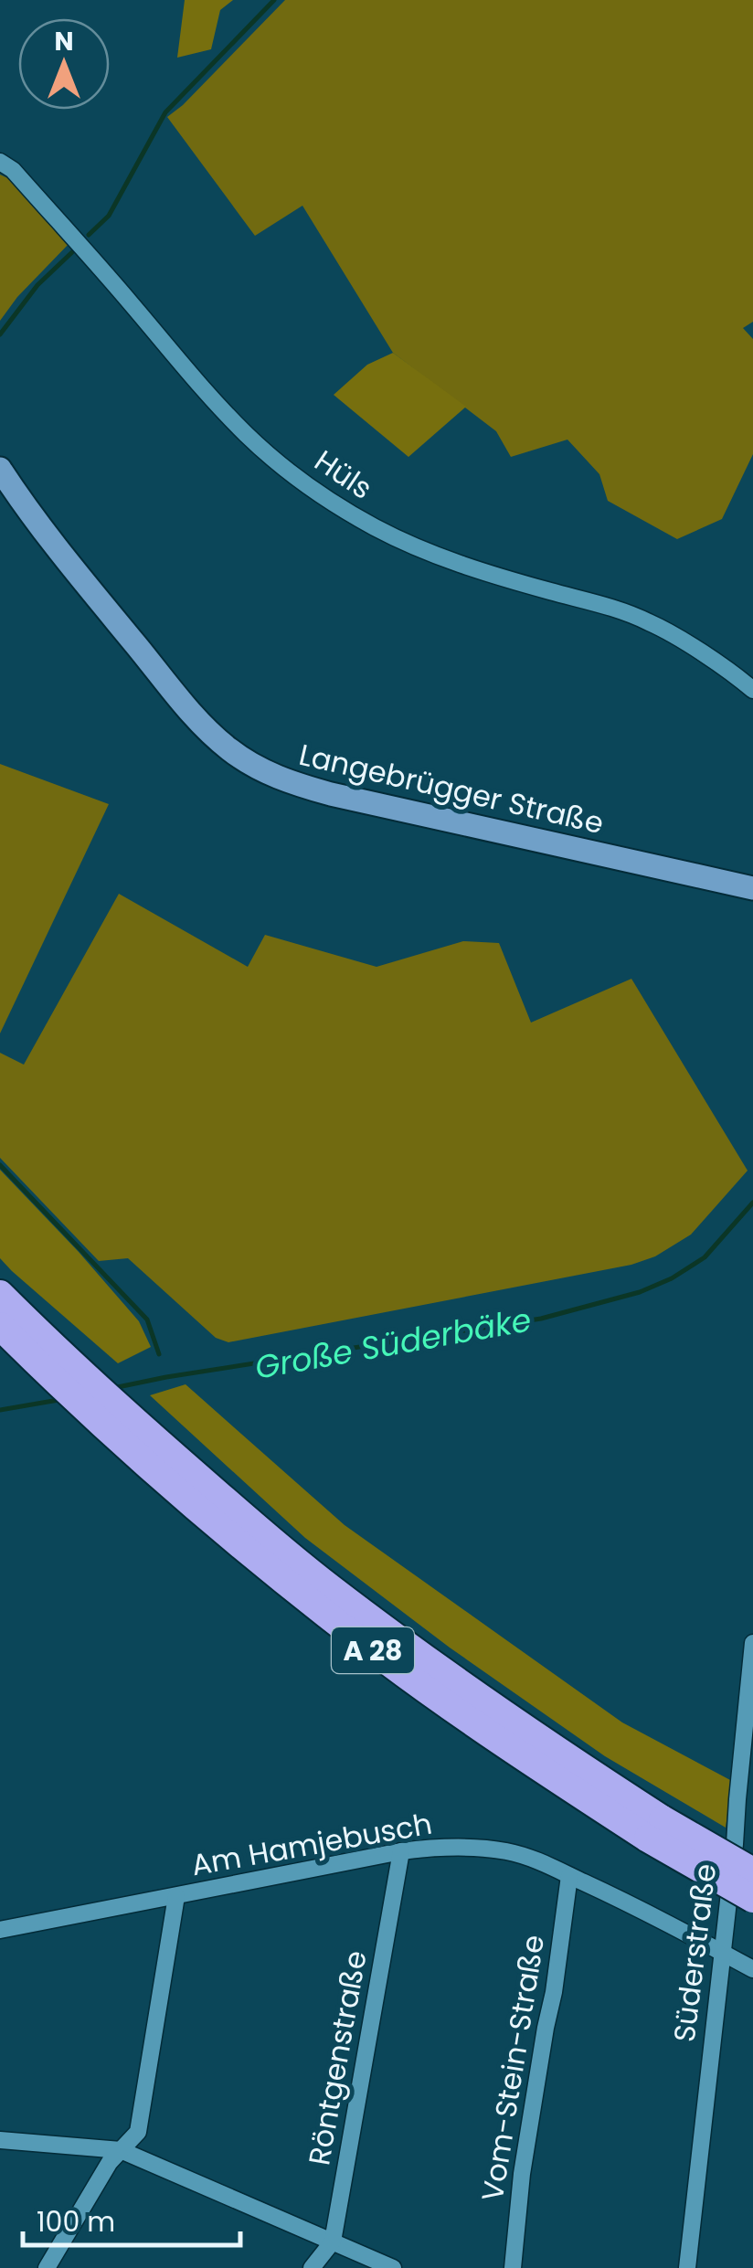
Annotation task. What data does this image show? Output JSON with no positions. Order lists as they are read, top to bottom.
{
  "streets": {
    "highway": ["A 28"],
    "street": [
      "Hüls",
      "Langebrügger Straße",
      "Am Hamjebusch",
      "Süderstraße",
      "Röntgenstraße",
      "Vom-Stein-Straße"
    ]
  },
  "crossings": [
    ["Am Hamjebusch", "Süderstraße"],
    ["Am Hamjebusch", "Röntgenstraße"],
    ["Am Hamjebusch", "Vom-Stein-Straße"]
  ],
  "water": ["Große Süderbäke"],
  "scale_bar": "100 m",
  "north": "top"
}
